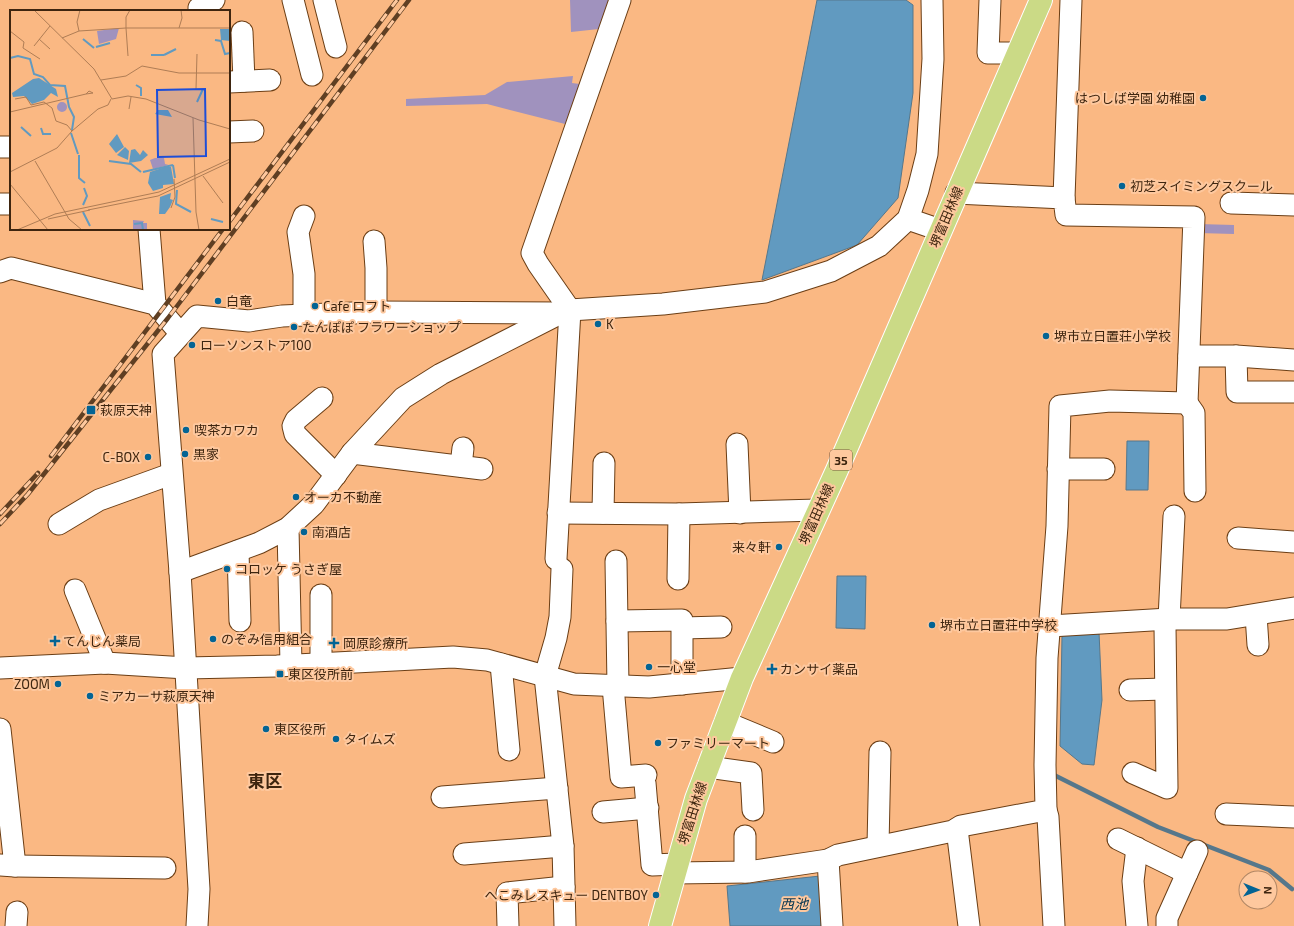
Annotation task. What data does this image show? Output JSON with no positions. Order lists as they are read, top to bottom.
{
  "streets": {
    "main road": ["堺富田林線", "35"]
  },
  "districts": ["東区"],
  "water": ["西池"],
  "places": {
    "other": [
      "はつしば学園 幼稚園",
      "初芝スイミングスクール",
      "白竜",
      "Cafe ロフト",
      "K",
      "たんぽぽ フラワーショップ",
      "堺市立日置荘小学校",
      "ローソンストア100",
      "喫茶カワカ",
      "黒家",
      "C-BOX",
      "オーカ不動産",
      "南酒店",
      "来々軒",
      "コロッケ うさぎ屋",
      "堺市立日置荘中学校",
      "のぞみ信用組合",
      "一心堂",
      "ZOOM",
      "ミアカーサ萩原天神",
      "東区役所",
      "タイムズ",
      "ファミリーマート",
      "へこみレスキュー DENTBOY"
    ],
    "transit": ["萩原天神", "東区役所前"],
    "health": ["てんじん薬局", "岡原診療所", "カンサイ薬品"]
  },
  "north": "right"
}
